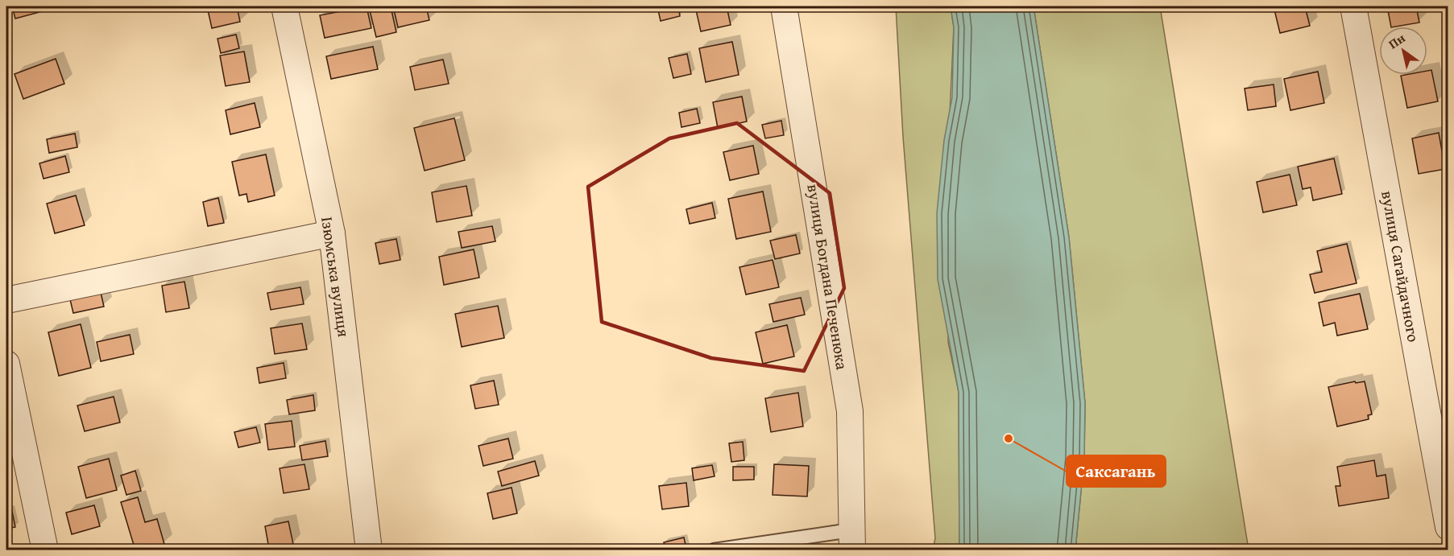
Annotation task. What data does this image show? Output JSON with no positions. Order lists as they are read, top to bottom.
{
  "streets": {
    "street": ["вулиця Сагайдачного", "Ізюмська вулиця", "вулиця Богдана Печенюка"]
  },
  "places": ["Саксагань"],
  "north": "top left"
}
